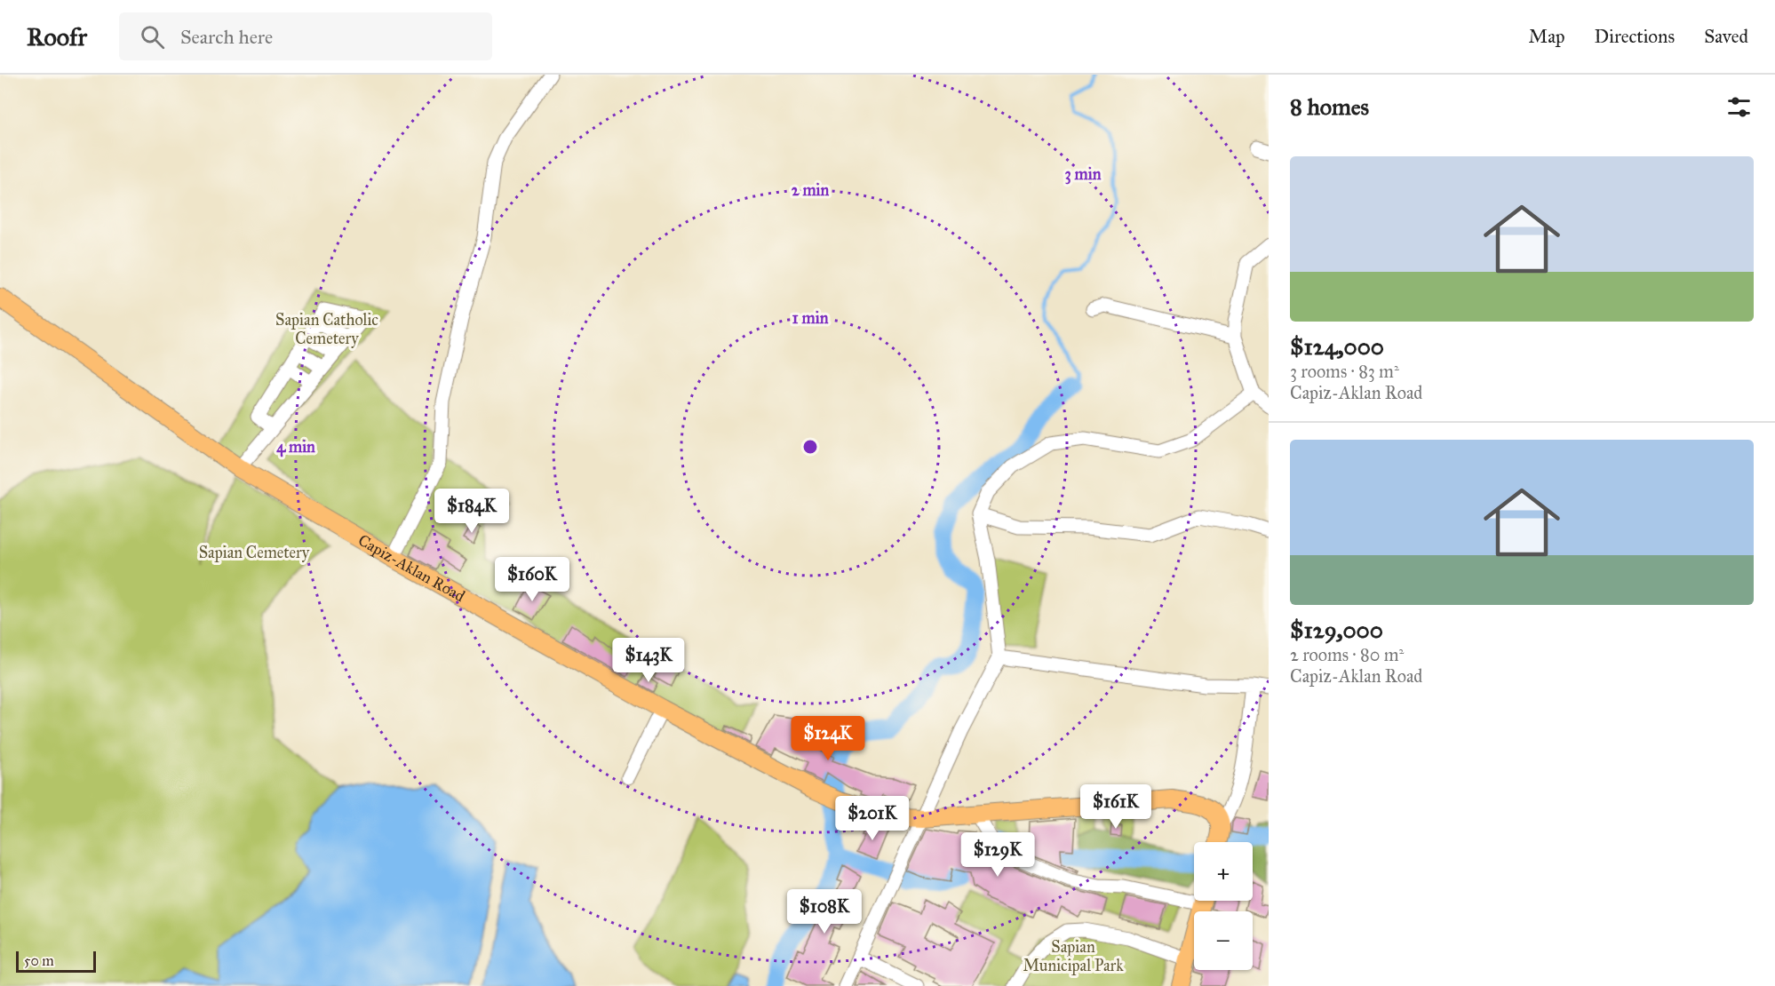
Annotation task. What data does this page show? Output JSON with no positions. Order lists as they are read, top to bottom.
{
  "streets": {
    "main road": ["Capiz-Aklan Road"]
  },
  "parks": ["Sapian Catholic Cemetery", "Sapian Cemetery", "Sapian Municipal Park"],
  "scale_bar": "50 m",
  "page": {
    "header": "Roofr",
    "search": "Search here",
    "nav": ["Map", "Directions", "Saved"],
    "heading": "8 homes",
    "list": [
      {
        "name": "$124,000",
        "note": "3 rooms · 83 m² · Capiz-Aklan Road"
      },
      {
        "name": "$129,000",
        "note": "2 rooms · 80 m² · Capiz-Aklan Road"
      }
    ],
    "price": [
      "$184K",
      "$160K",
      "$143K",
      "$124K",
      "$161K",
      "$201K",
      "$129K",
      "$108K"
    ],
    "map_buttons": ["+", "−"],
    "scale": "50 m"
  },
  "rings": [
    "3 min",
    "2 min",
    "1 min",
    "4 min"
  ]
}
